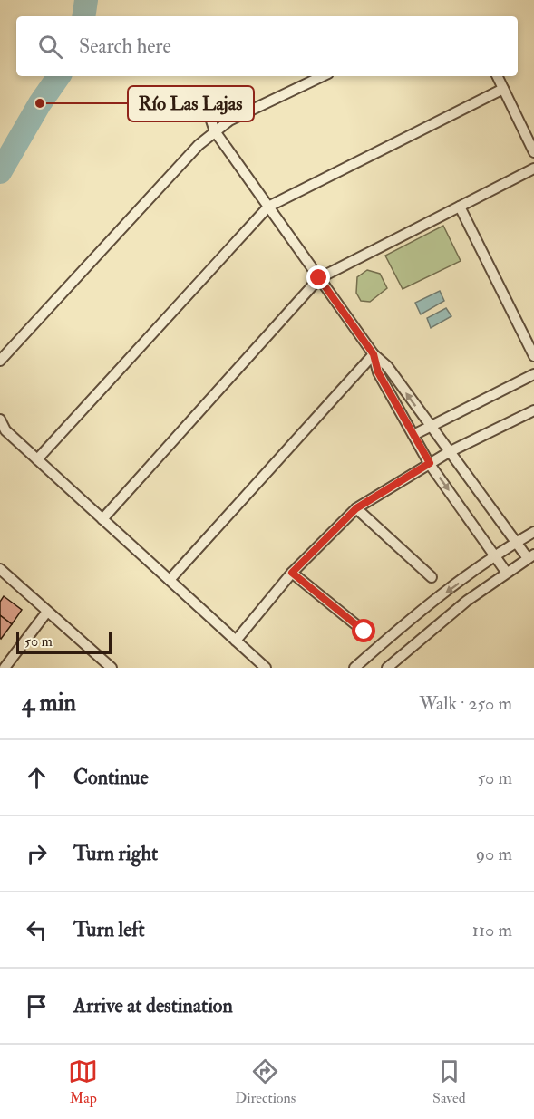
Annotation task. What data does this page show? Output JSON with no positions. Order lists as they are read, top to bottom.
{
  "places": ["Río Las Lajas"],
  "scale_bar": "50 m",
  "page": {
    "search": "Search here",
    "scale": "50 m",
    "heading": ["4 min", "Walk · 250 m"],
    "list": [
      ["Continue", "50 m"],
      ["Turn right", "90 m"],
      ["Turn left", "110 m"],
      "Arrive at destination"
    ],
    "nav": ["Map", "Directions", "Saved"]
  }
}
